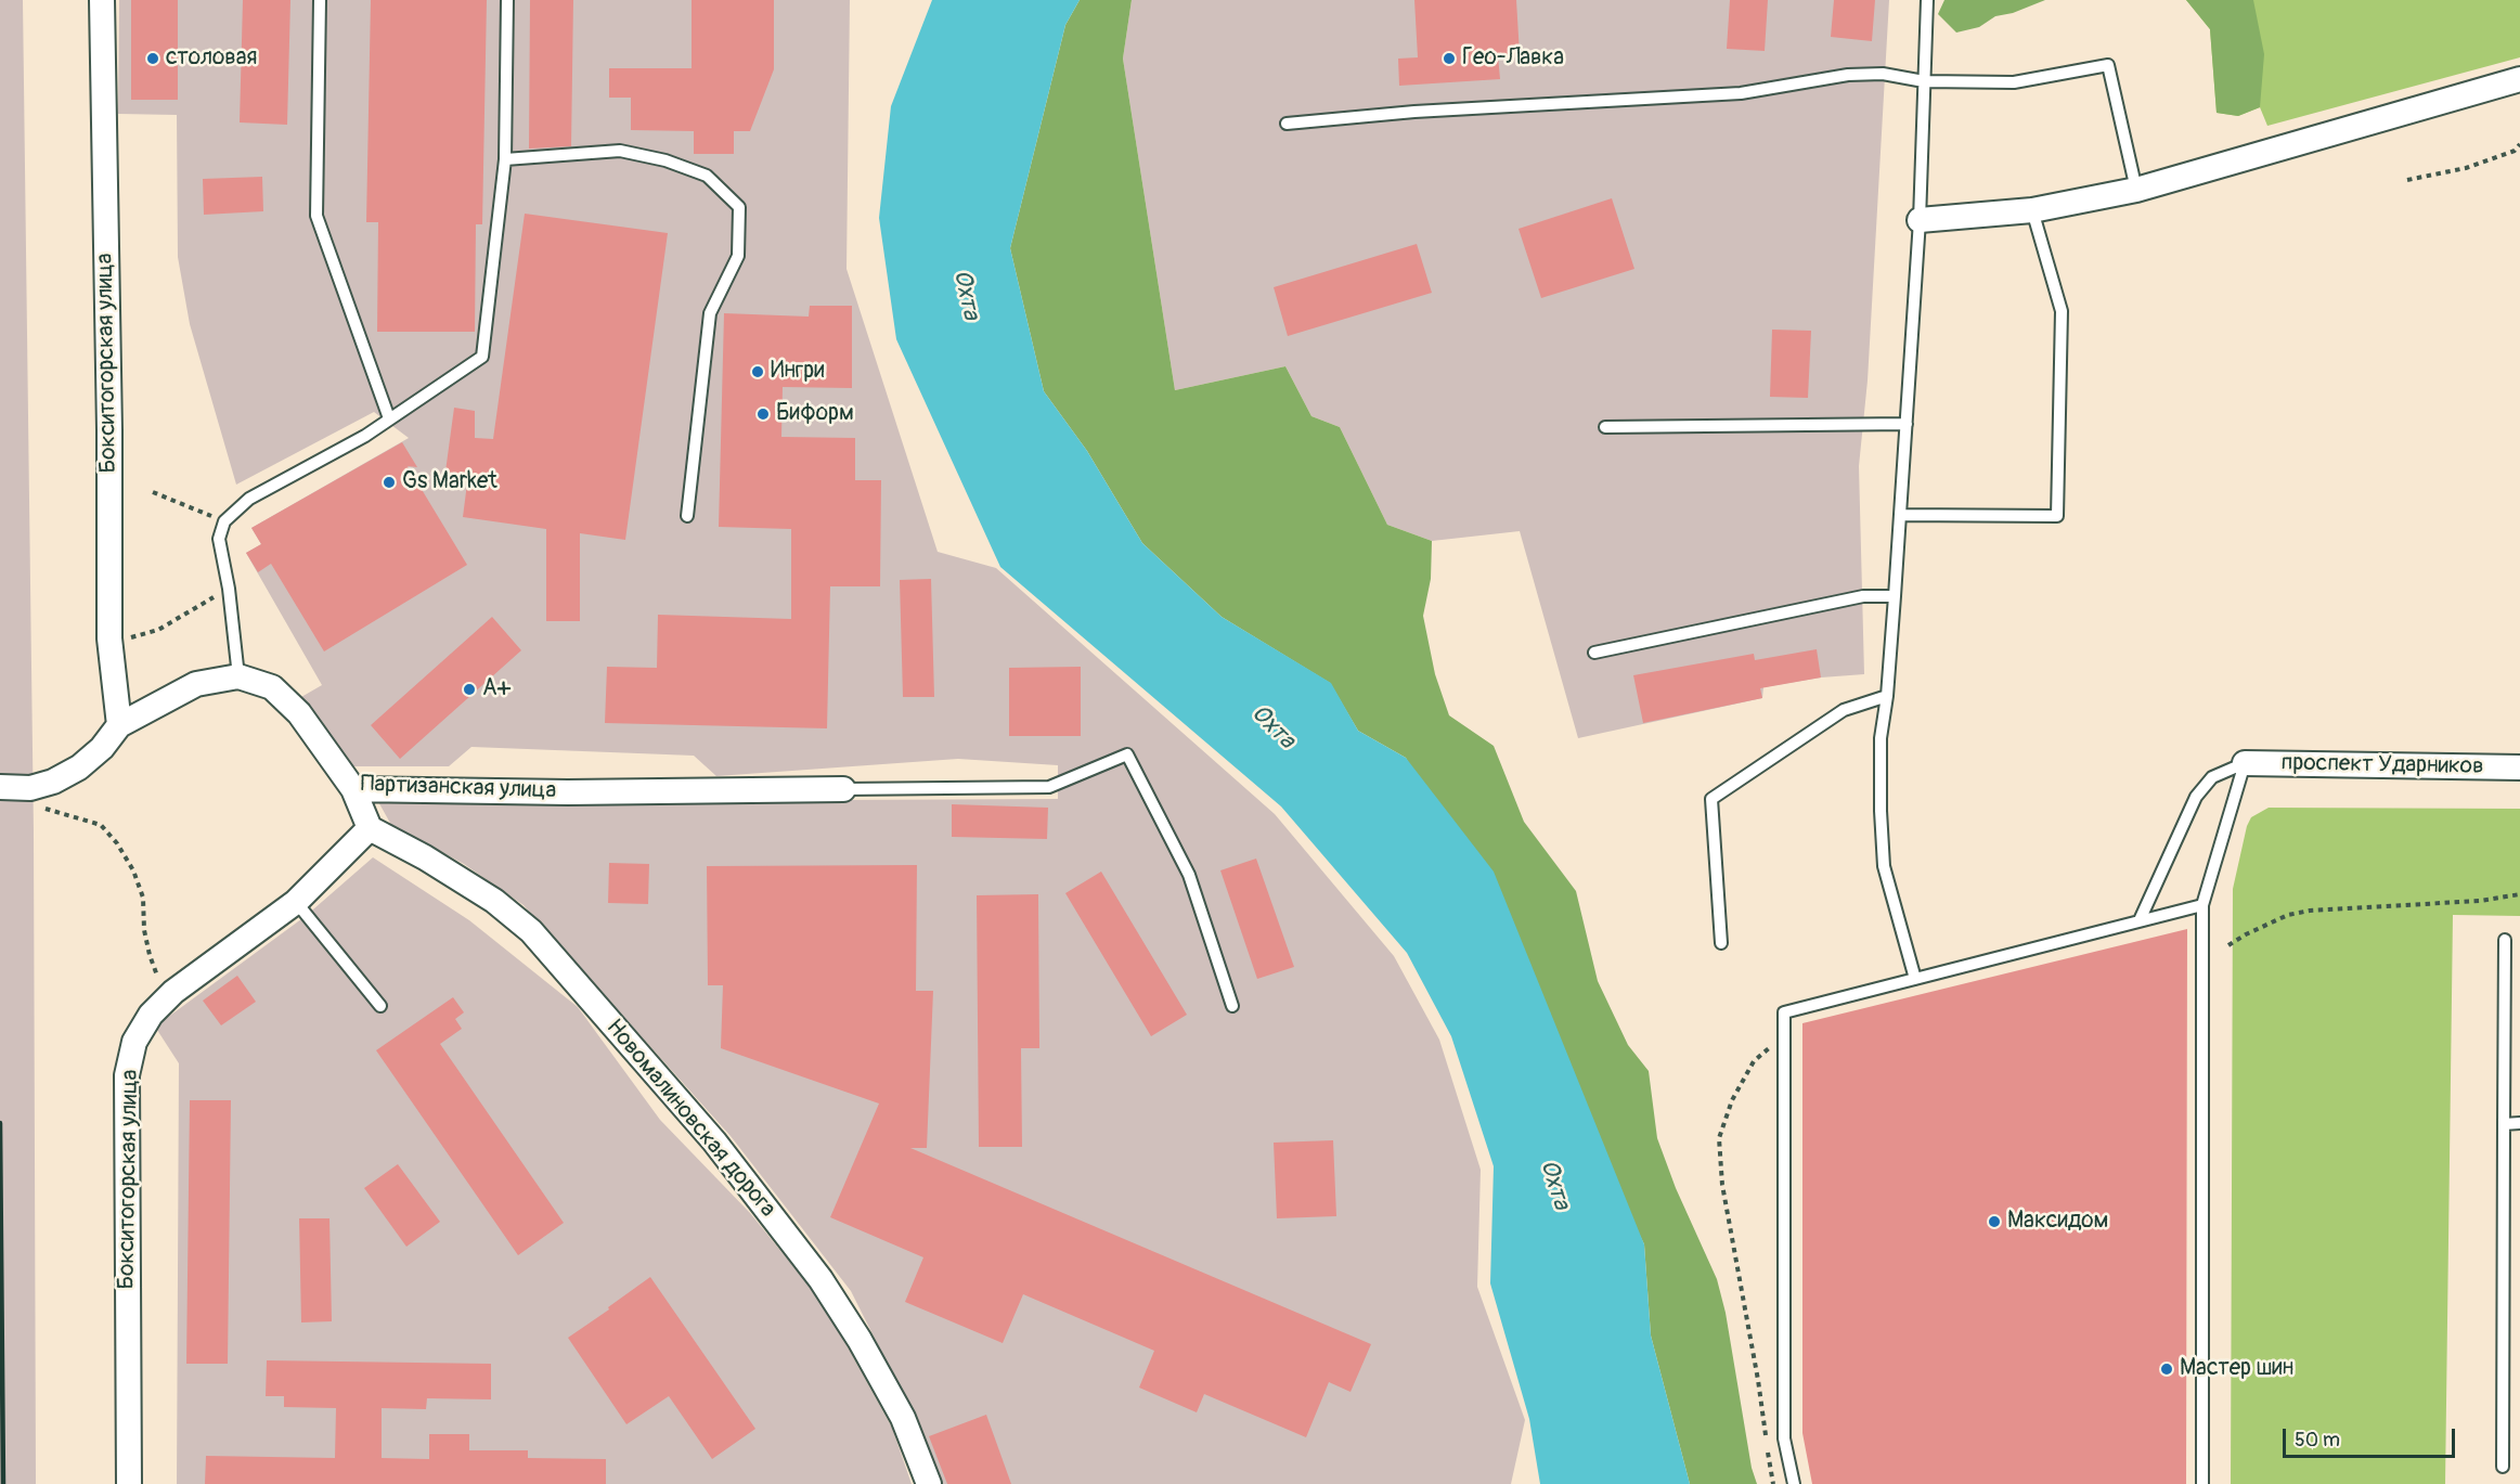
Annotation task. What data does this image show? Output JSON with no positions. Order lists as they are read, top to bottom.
{
  "streets": {
    "street": [
      "Бокситогорская улица",
      "проспект Ударников",
      "Партизанская улица",
      "Новомалиновская дорога"
    ]
  },
  "crossings": [
    ["Бокситогорская улица", "Партизанская улица"],
    ["Бокситогорская улица", "Новомалиновская дорога"]
  ],
  "water": ["Охта"],
  "places": [
    "столовая",
    "Гео-Лавка",
    "Ингри",
    "Биформ",
    "Gs Market",
    "А+",
    "Максидом",
    "Мастер шин"
  ],
  "scale_bar": "50 m"
}
